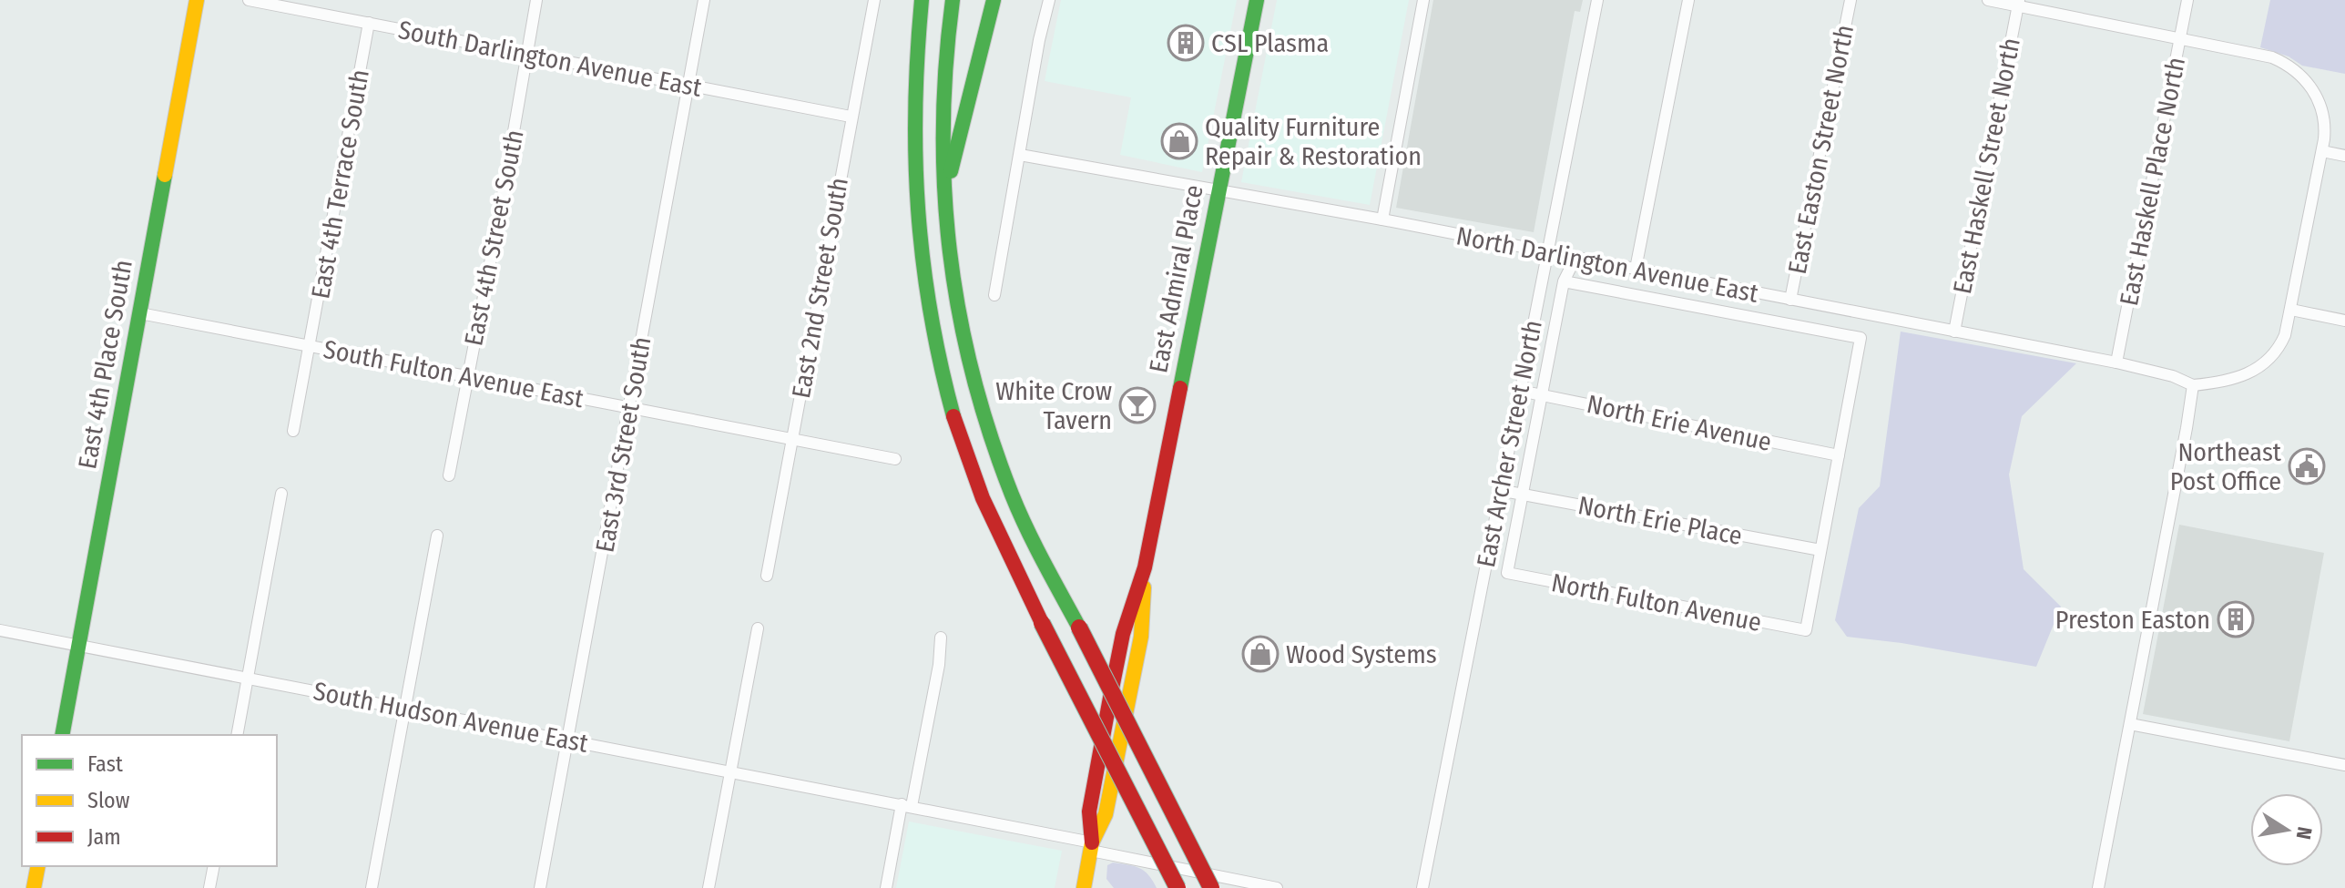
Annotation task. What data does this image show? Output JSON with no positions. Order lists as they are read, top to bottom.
{
  "streets": {
    "main road": ["East Admiral Place", "East 4th Place South"],
    "street": [
      "South Darlington Avenue East",
      "East Easton Street North",
      "East Haskell Street North",
      "East Haskell Place North",
      "East 4th Terrace South",
      "East 4th Street South",
      "North Darlington Avenue East",
      "East 2nd Street South",
      "South Fulton Avenue East",
      "North Erie Avenue",
      "East Archer Street North",
      "East 3rd Street South",
      "North Erie Place",
      "North Fulton Avenue",
      "South Hudson Avenue East"
    ]
  },
  "crossings": [
    ["South Darlington Avenue East", "East 4th Terrace South"],
    ["South Darlington Avenue East", "East 4th Street South"],
    ["South Darlington Avenue East", "East 2nd Street South"],
    ["South Darlington Avenue East", "East 3rd Street South"],
    ["East Easton Street North", "North Darlington Avenue East"],
    ["East Haskell Street North", "North Darlington Avenue East"],
    ["East Haskell Place North", "North Darlington Avenue East"],
    ["East 4th Terrace South", "South Fulton Avenue East"],
    ["East 4th Street South", "South Fulton Avenue East"],
    ["North Darlington Avenue East", "East Admiral Place"],
    ["North Darlington Avenue East", "North Erie Avenue"],
    ["North Darlington Avenue East", "East Archer Street North"],
    ["East Admiral Place", "South Hudson Avenue East"],
    ["East 2nd Street South", "South Fulton Avenue East"],
    ["East 4th Place South", "South Fulton Avenue East"],
    ["East 4th Place South", "South Hudson Avenue East"],
    ["South Fulton Avenue East", "East 3rd Street South"],
    ["North Erie Avenue", "East Archer Street North"],
    ["East Archer Street North", "North Erie Place"],
    ["East Archer Street North", "North Fulton Avenue"],
    ["East 3rd Street South", "South Hudson Avenue East"],
    ["North Erie Place", "North Fulton Avenue"]
  ],
  "places": {
    "building": ["CSL Plasma", "Preston Easton"],
    "shop": ["Quality Furniture Repair & Restoration", "Wood Systems"],
    "bar": ["White Crow Tavern"],
    "public building": ["Northeast Post Office"]
  },
  "legend": ["Fast", "Slow", "Jam"],
  "north": "right"
}
